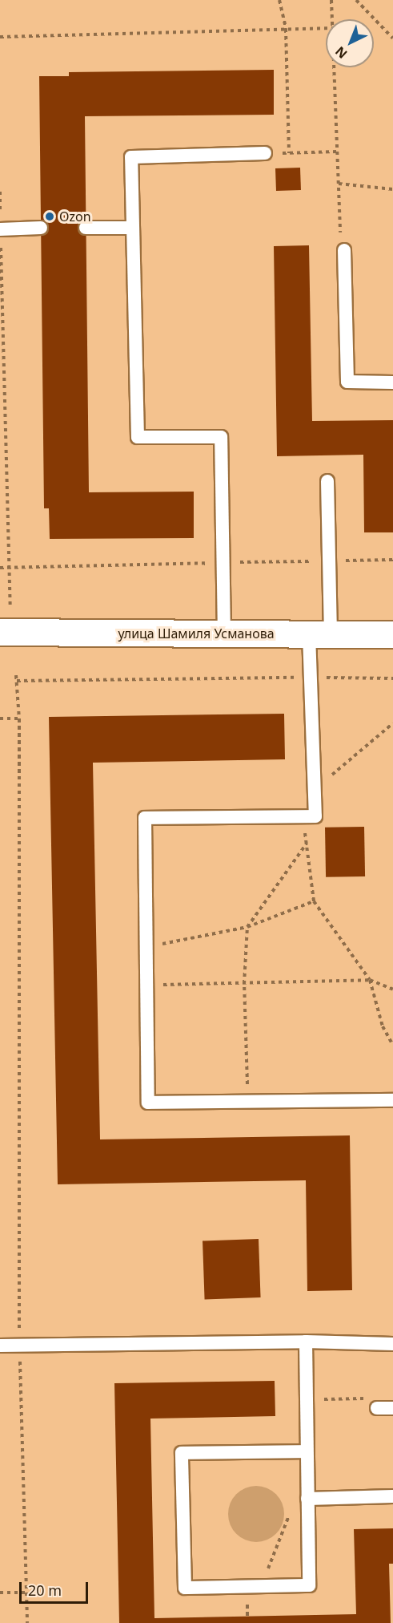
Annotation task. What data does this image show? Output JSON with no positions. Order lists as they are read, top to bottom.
{
  "streets": {
    "street": ["улица Шамиля Усманова"]
  },
  "places": ["Ozon"],
  "scale_bar": "20 m",
  "north": "bottom left"
}
